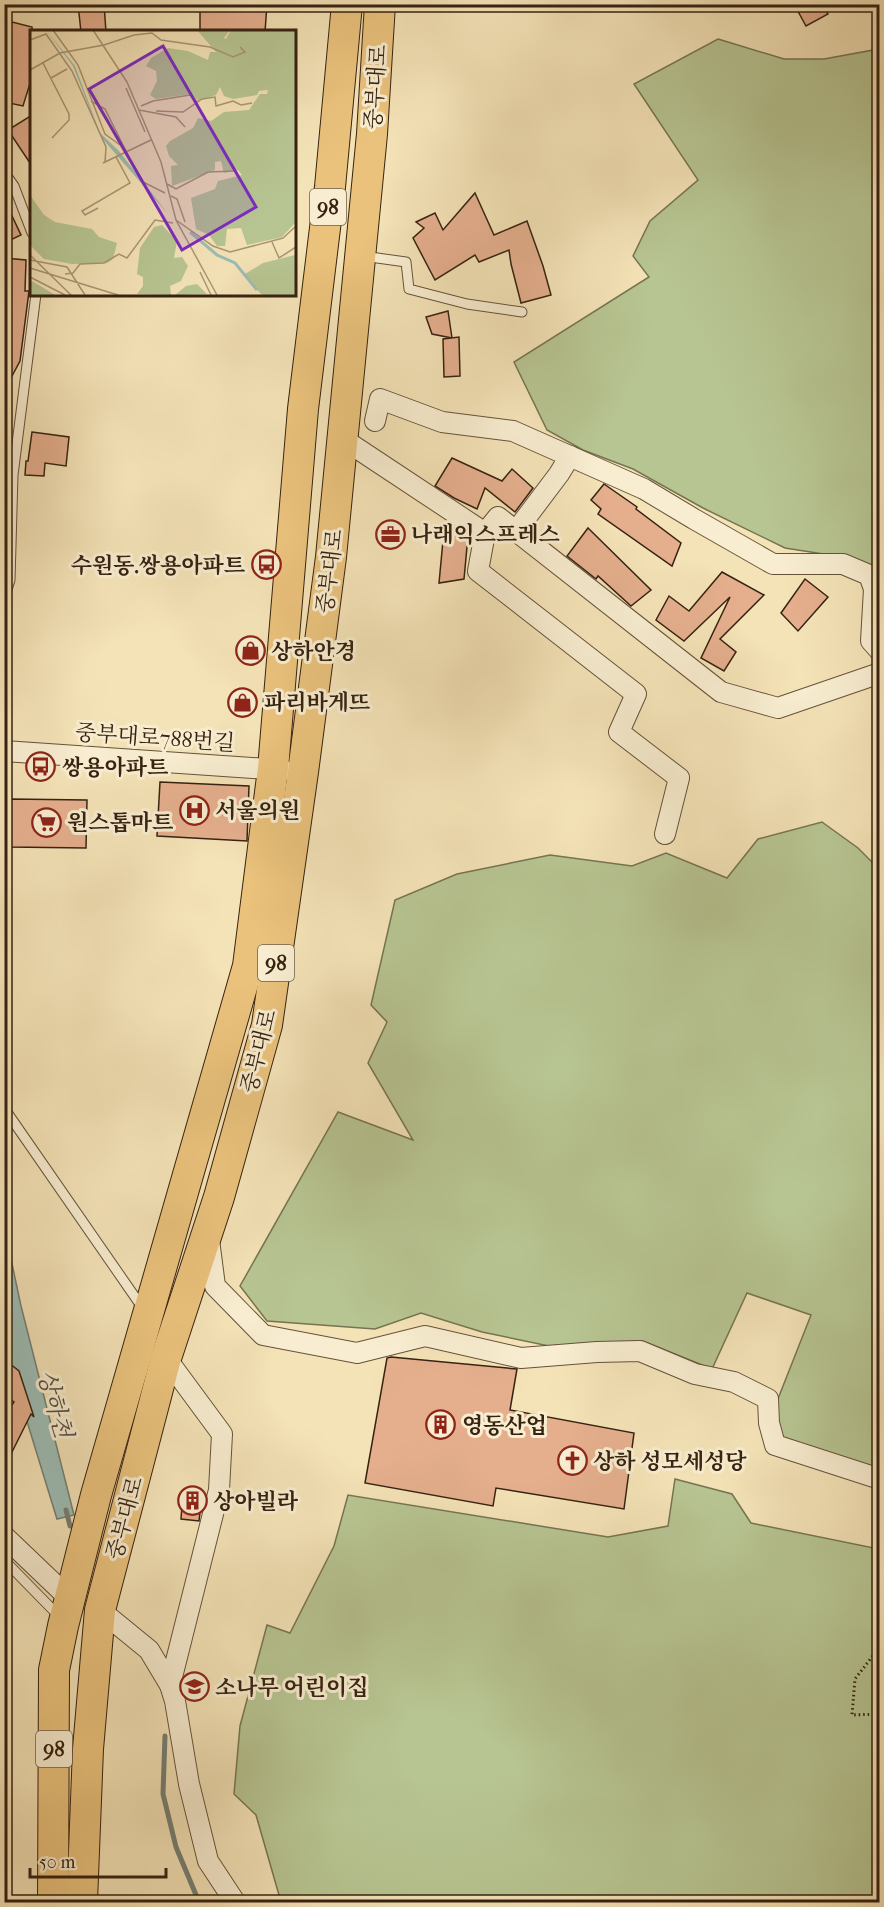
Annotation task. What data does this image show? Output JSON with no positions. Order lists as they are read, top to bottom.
{
  "streets": {
    "main road": ["중부대로", "98"],
    "street": ["중부대로788번길"]
  },
  "crossings": [
    ["중부대로", "중부대로788번길"]
  ],
  "water": ["상하천"],
  "places": {
    "office": ["나래익스프레스"],
    "bus stop": ["수원동.쌍용아파트", "쌍용아파트"],
    "shop": ["상하안경", "파리바게뜨"],
    "hospital": ["서울의원"],
    "supermarket": ["원스톱마트"],
    "building": ["영동산업", "상아빌라"],
    "church": ["상하 성모세성당"],
    "school or university": ["소나무 어린이집"]
  },
  "scale_bar": "50 m"
}
